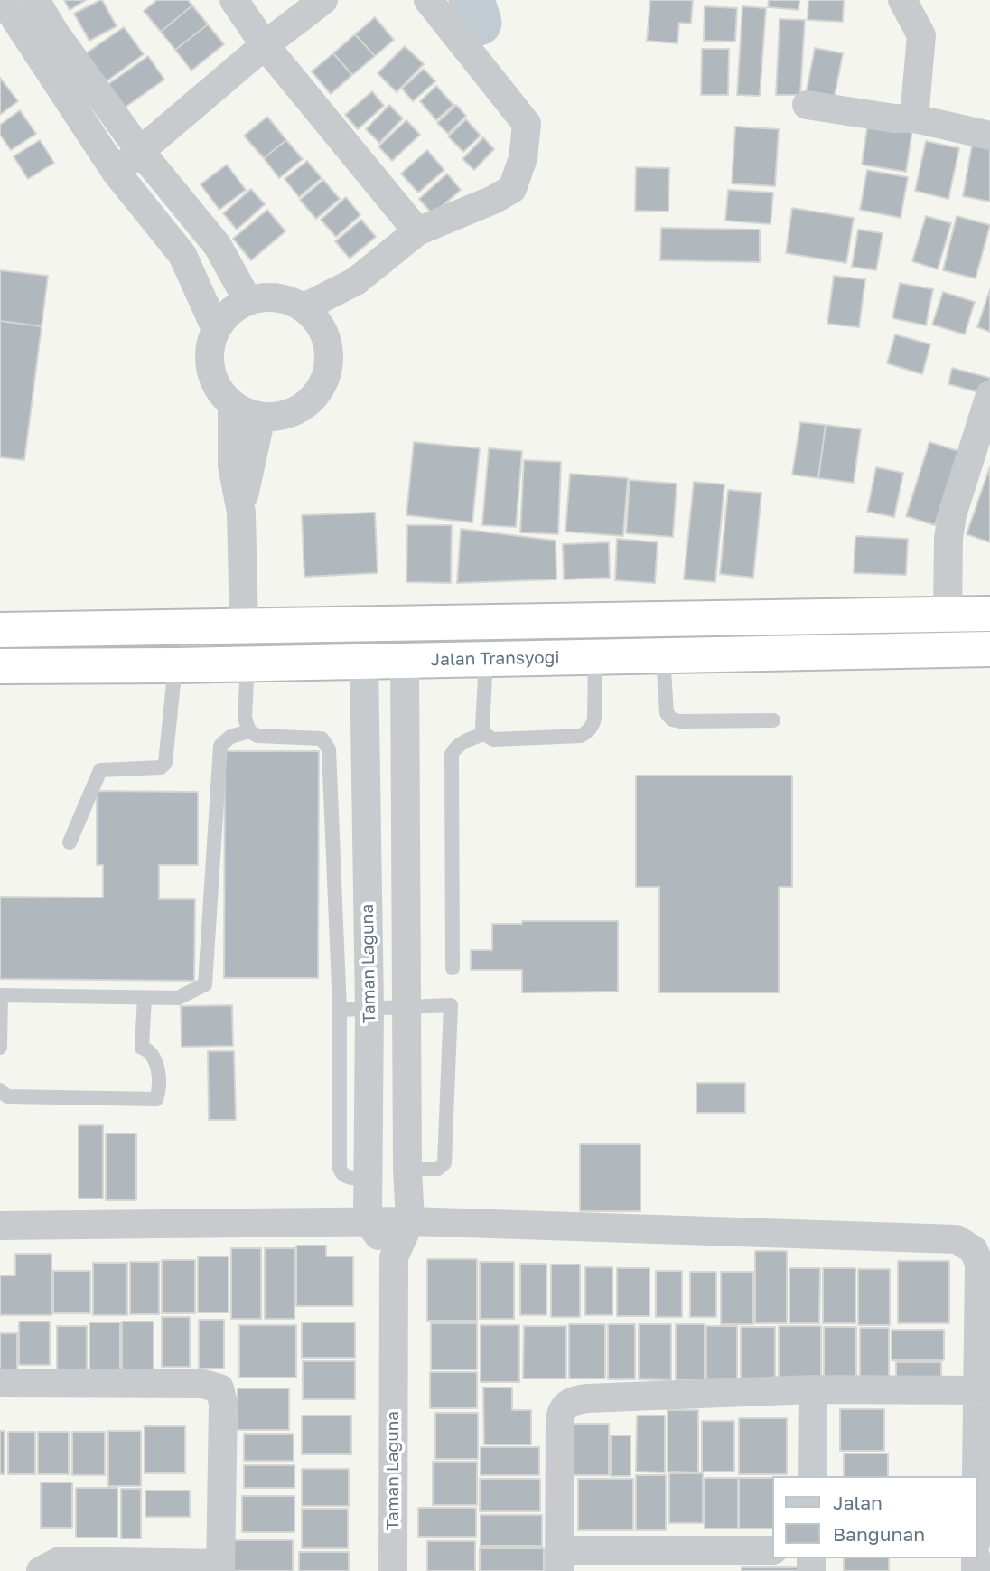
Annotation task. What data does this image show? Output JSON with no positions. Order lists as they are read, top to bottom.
{
  "streets": {
    "highway": ["Jalan Transyogi"],
    "street": ["Taman Laguna"]
  },
  "crossings": [
    ["Jalan Transyogi", "Taman Laguna"]
  ],
  "legend": ["Jalan", "Bangunan"]
}
